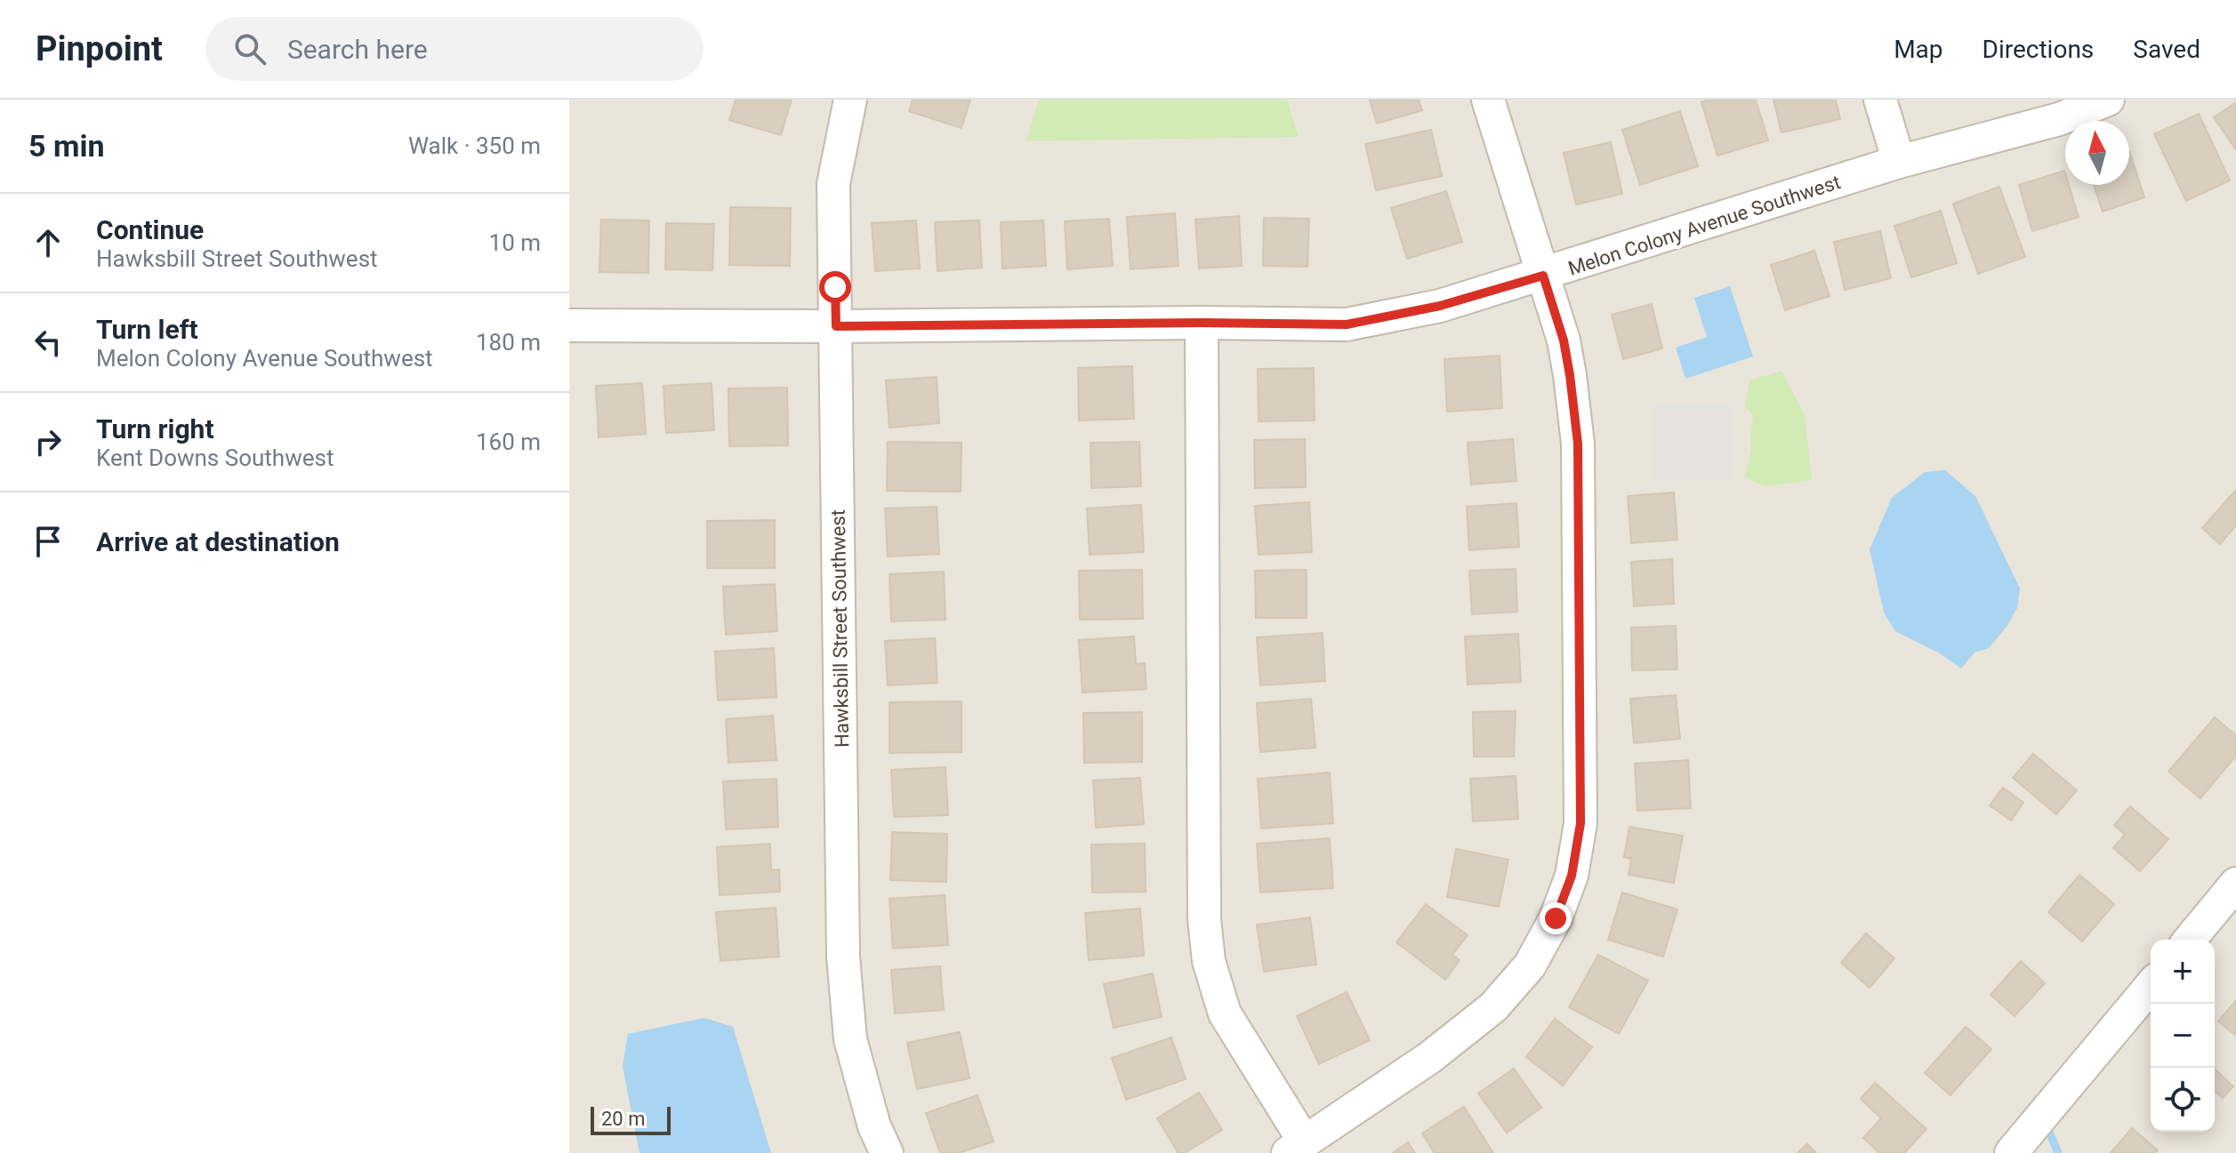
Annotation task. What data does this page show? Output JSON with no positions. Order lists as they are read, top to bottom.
{
  "streets": {
    "street": ["Melon Colony Avenue Southwest", "Hawksbill Street Southwest"]
  },
  "crossings": [
    ["Melon Colony Avenue Southwest", "Hawksbill Street Southwest"]
  ],
  "scale_bar": "20 m",
  "north": "top",
  "page": {
    "header": "Pinpoint",
    "search": "Search here",
    "nav": ["Map", "Directions", "Saved"],
    "heading": ["5 min", "Walk · 350 m"],
    "list": [
      ["Continue", "Hawksbill Street Southwest", "10 m"],
      ["Turn left", "Melon Colony Avenue Southwest", "180 m"],
      ["Turn right", "Kent Downs Southwest", "160 m"],
      "Arrive at destination"
    ],
    "map_buttons": ["+", "−"],
    "scale": "20 m"
  }
}
